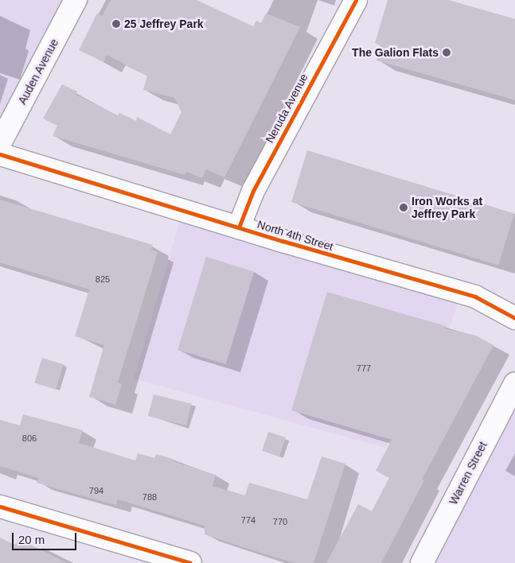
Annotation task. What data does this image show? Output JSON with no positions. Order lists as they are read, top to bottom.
{
  "streets": {
    "street": [
      "Auden Avenue",
      "Neruda Avenue",
      "North 4th Street",
      "Warren Street"
    ]
  },
  "crossings": [
    ["Neruda Avenue", "North 4th Street"]
  ],
  "places": ["25 Jeffrey Park", "The Galion Flats", "Iron Works at Jeffrey Park"],
  "house_numbers": [
    "825",
    "777",
    "806",
    "794",
    "788",
    "774",
    "770"
  ],
  "scale_bar": "20 m"
}
